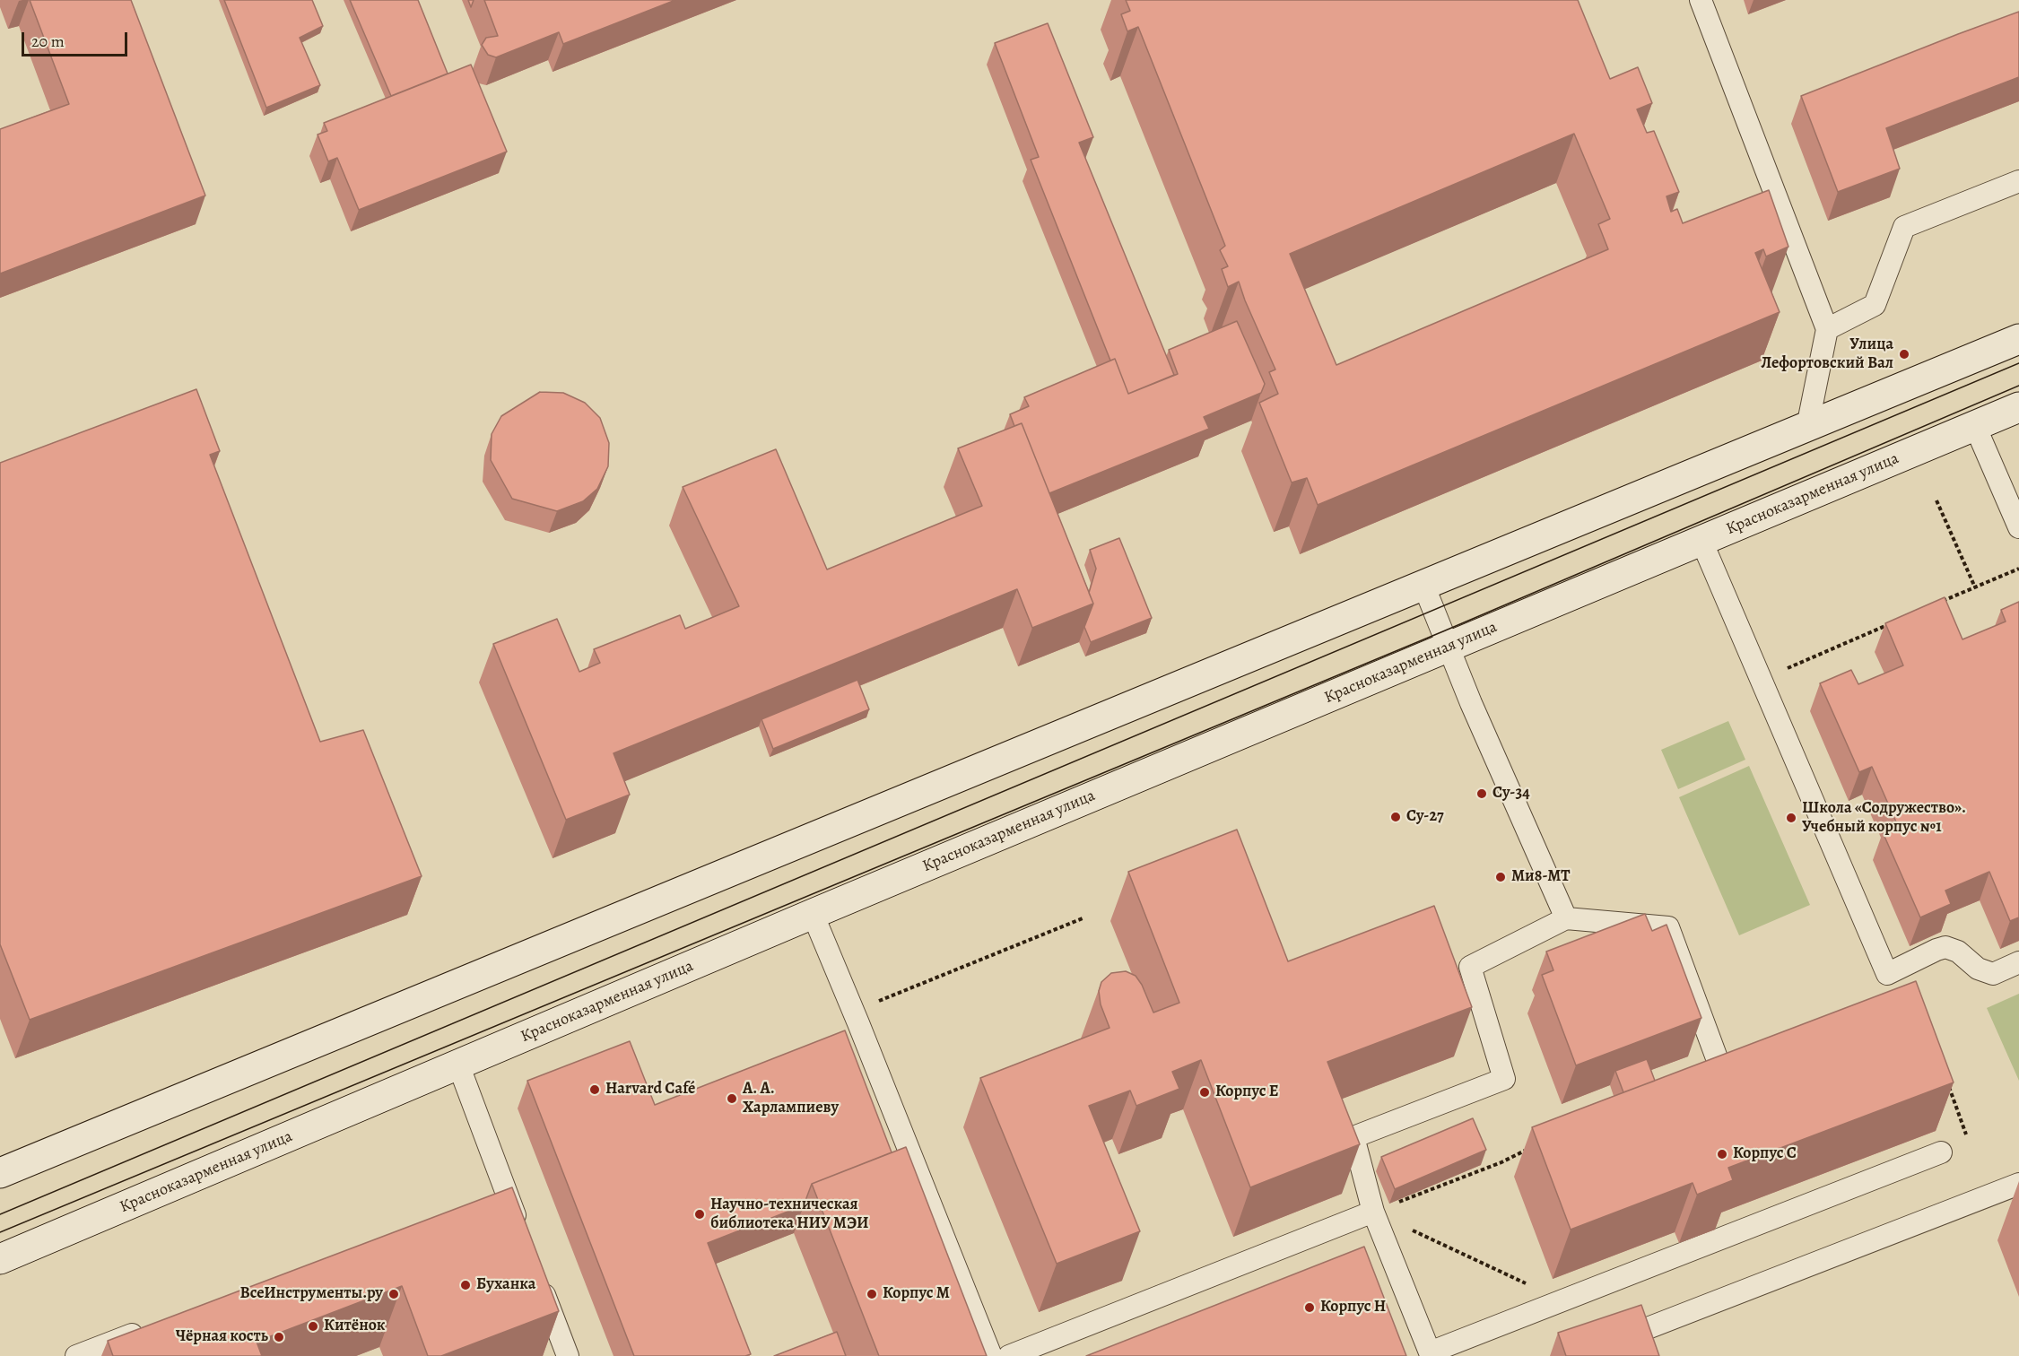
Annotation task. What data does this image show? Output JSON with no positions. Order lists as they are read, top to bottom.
{
  "streets": {
    "main road": ["Красноказарменная улица"]
  },
  "places": [
    "Улица Лефортовский Вал",
    "Су-34",
    "Су-27",
    "Школа «Содружество». Учебный корпус №1",
    "Ми8-МТ",
    "Harvard Café",
    "Корпус Е",
    "А. А. Харлампиеву",
    "Корпус С",
    "Научно-техническая библиотека НИУ МЭИ",
    "Буханка",
    "ВсеИнструменты.ру",
    "Корпус М",
    "Корпус Н",
    "Китёнок",
    "Чёрная кость"
  ],
  "scale_bar": "20 m"
}
